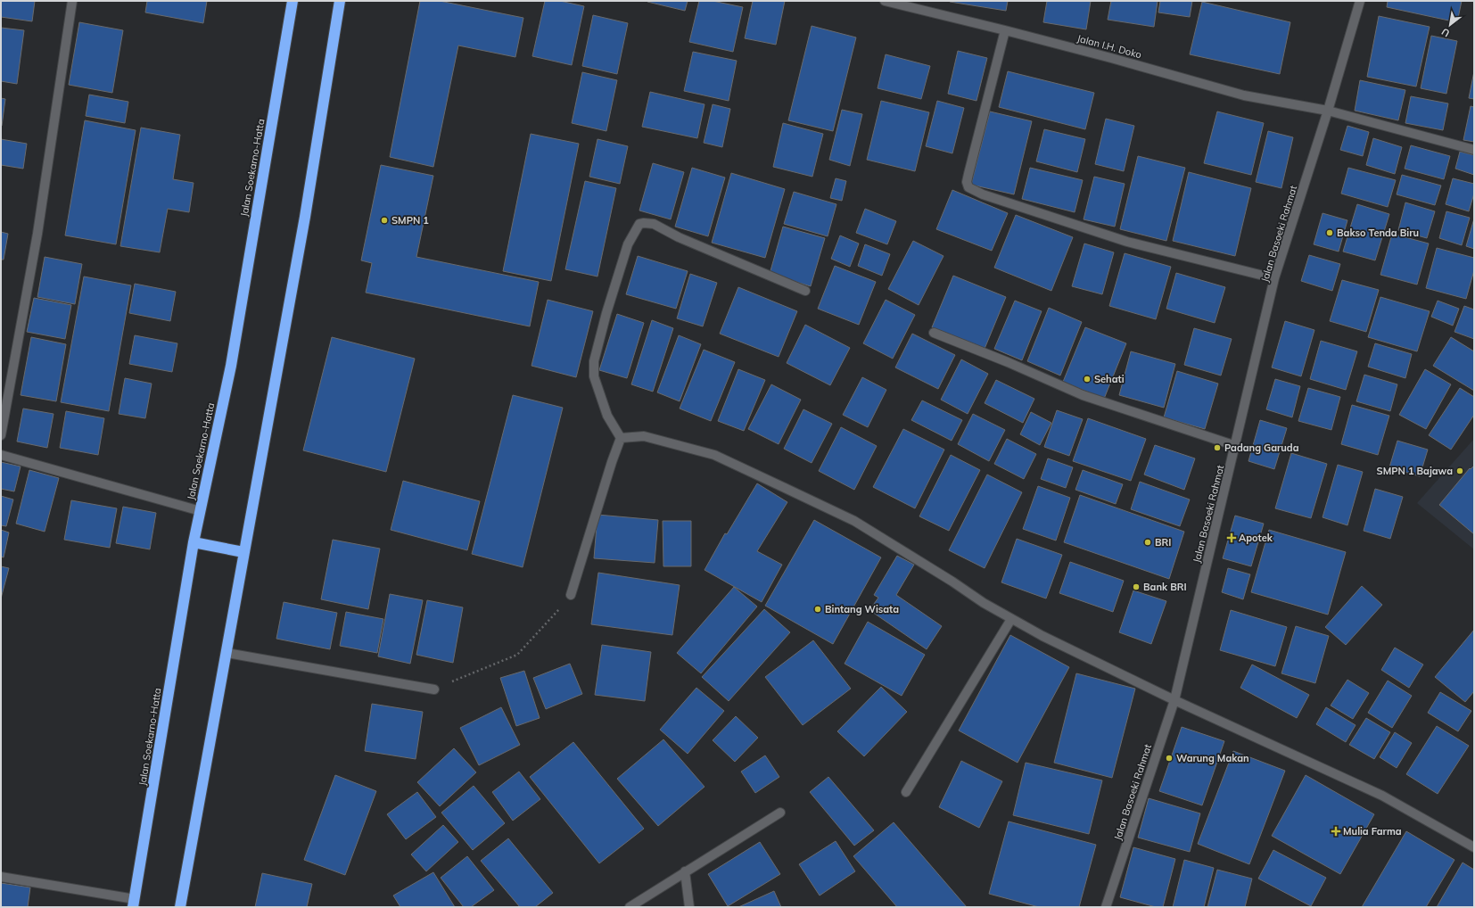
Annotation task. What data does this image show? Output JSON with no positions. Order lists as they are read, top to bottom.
{
  "streets": {
    "highway": ["Jalan Soekarno-Hatta"],
    "street": ["Jalan I.H. Doko", "Jalan Basoeki Rahmat"]
  },
  "crossings": [
    ["Jalan I.H. Doko", "Jalan Basoeki Rahmat"]
  ],
  "places": {
    "other": [
      "SMPN 1",
      "Bakso Tenda Biru",
      "Sehati",
      "Padang Garuda",
      "SMPN 1 Bajawa",
      "BRI",
      "Bank BRI",
      "Bintang Wisata",
      "Warung Makan"
    ],
    "health": ["Apotek", "Mulia Farma"]
  },
  "north": "bottom left"
}
